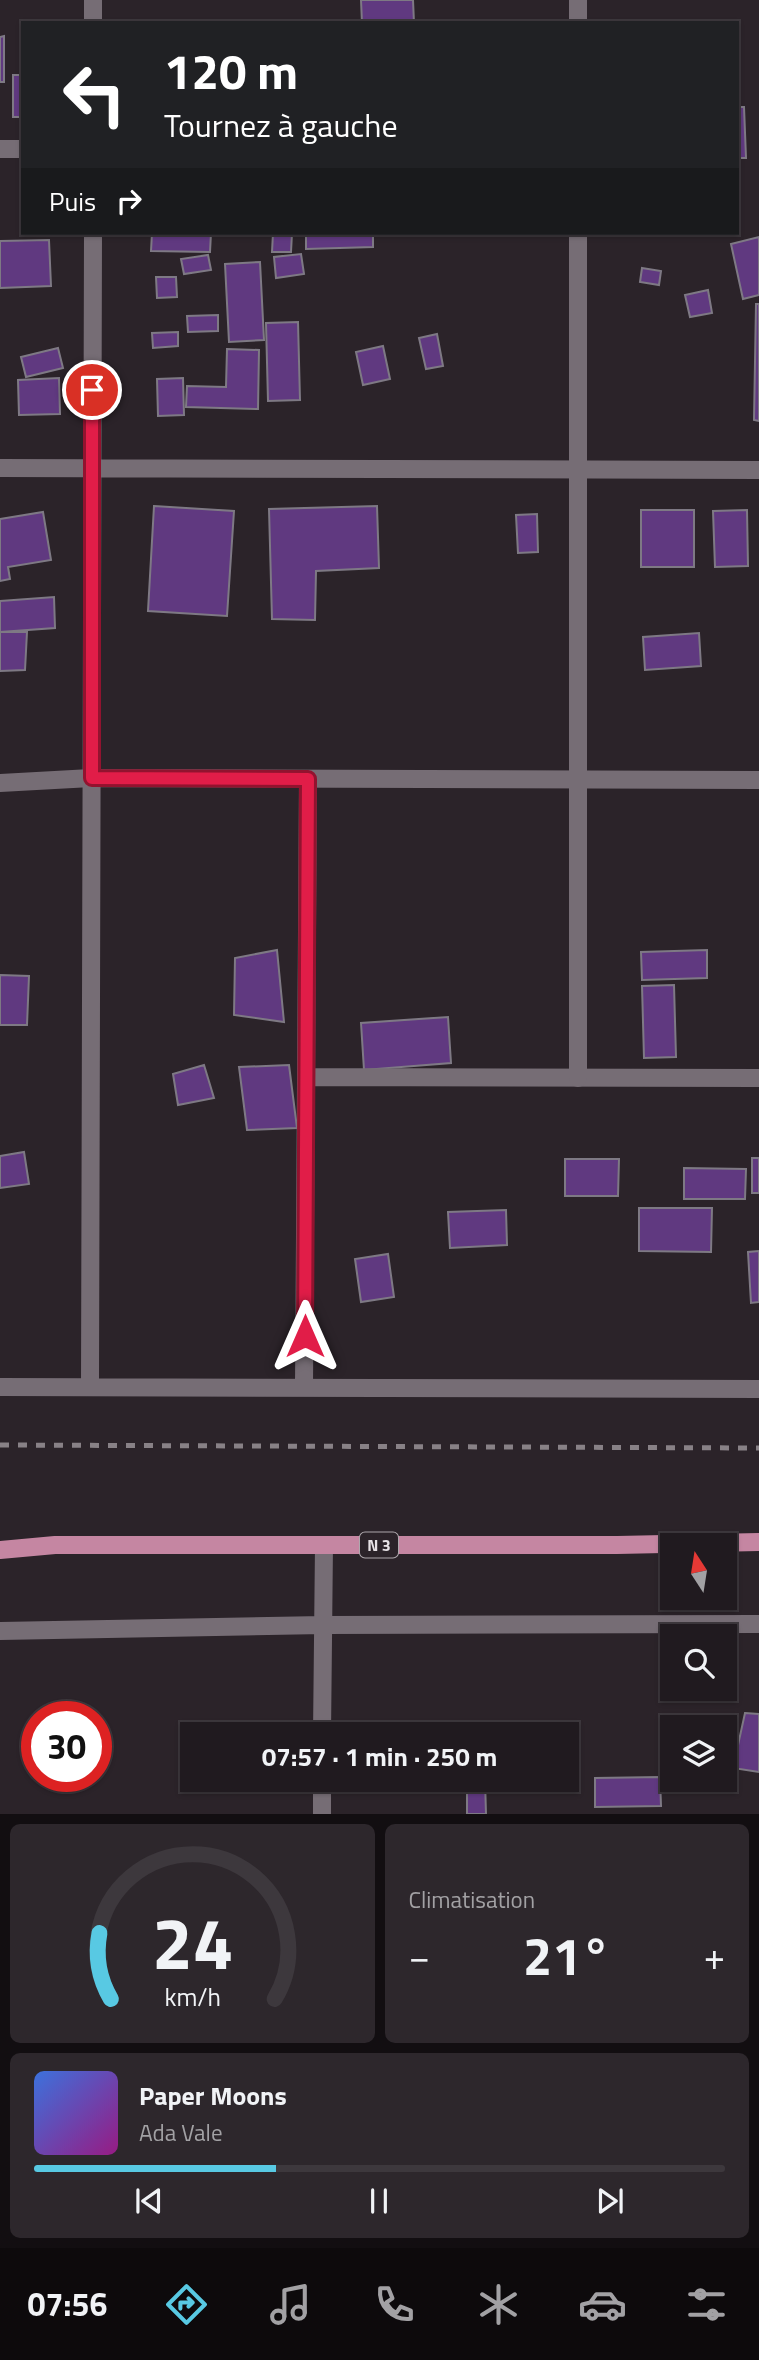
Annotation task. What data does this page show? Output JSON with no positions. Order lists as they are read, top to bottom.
{
  "streets": {
    "main road": ["N 3"]
  },
  "north": "top",
  "page": {
    "turn": ["120 m", "Tournez à gauche"],
    "then": "Puis",
    "limit": "30",
    "trip": "07:57 · 1 min · 250 m",
    "tile": "Climatisation",
    "heat": ["−", "21°", "+"],
    "song": ["Paper Moons", "Ada Vale"],
    "tabs": "07:56",
    "gauge": ["24", "km/h"]
  }
}
